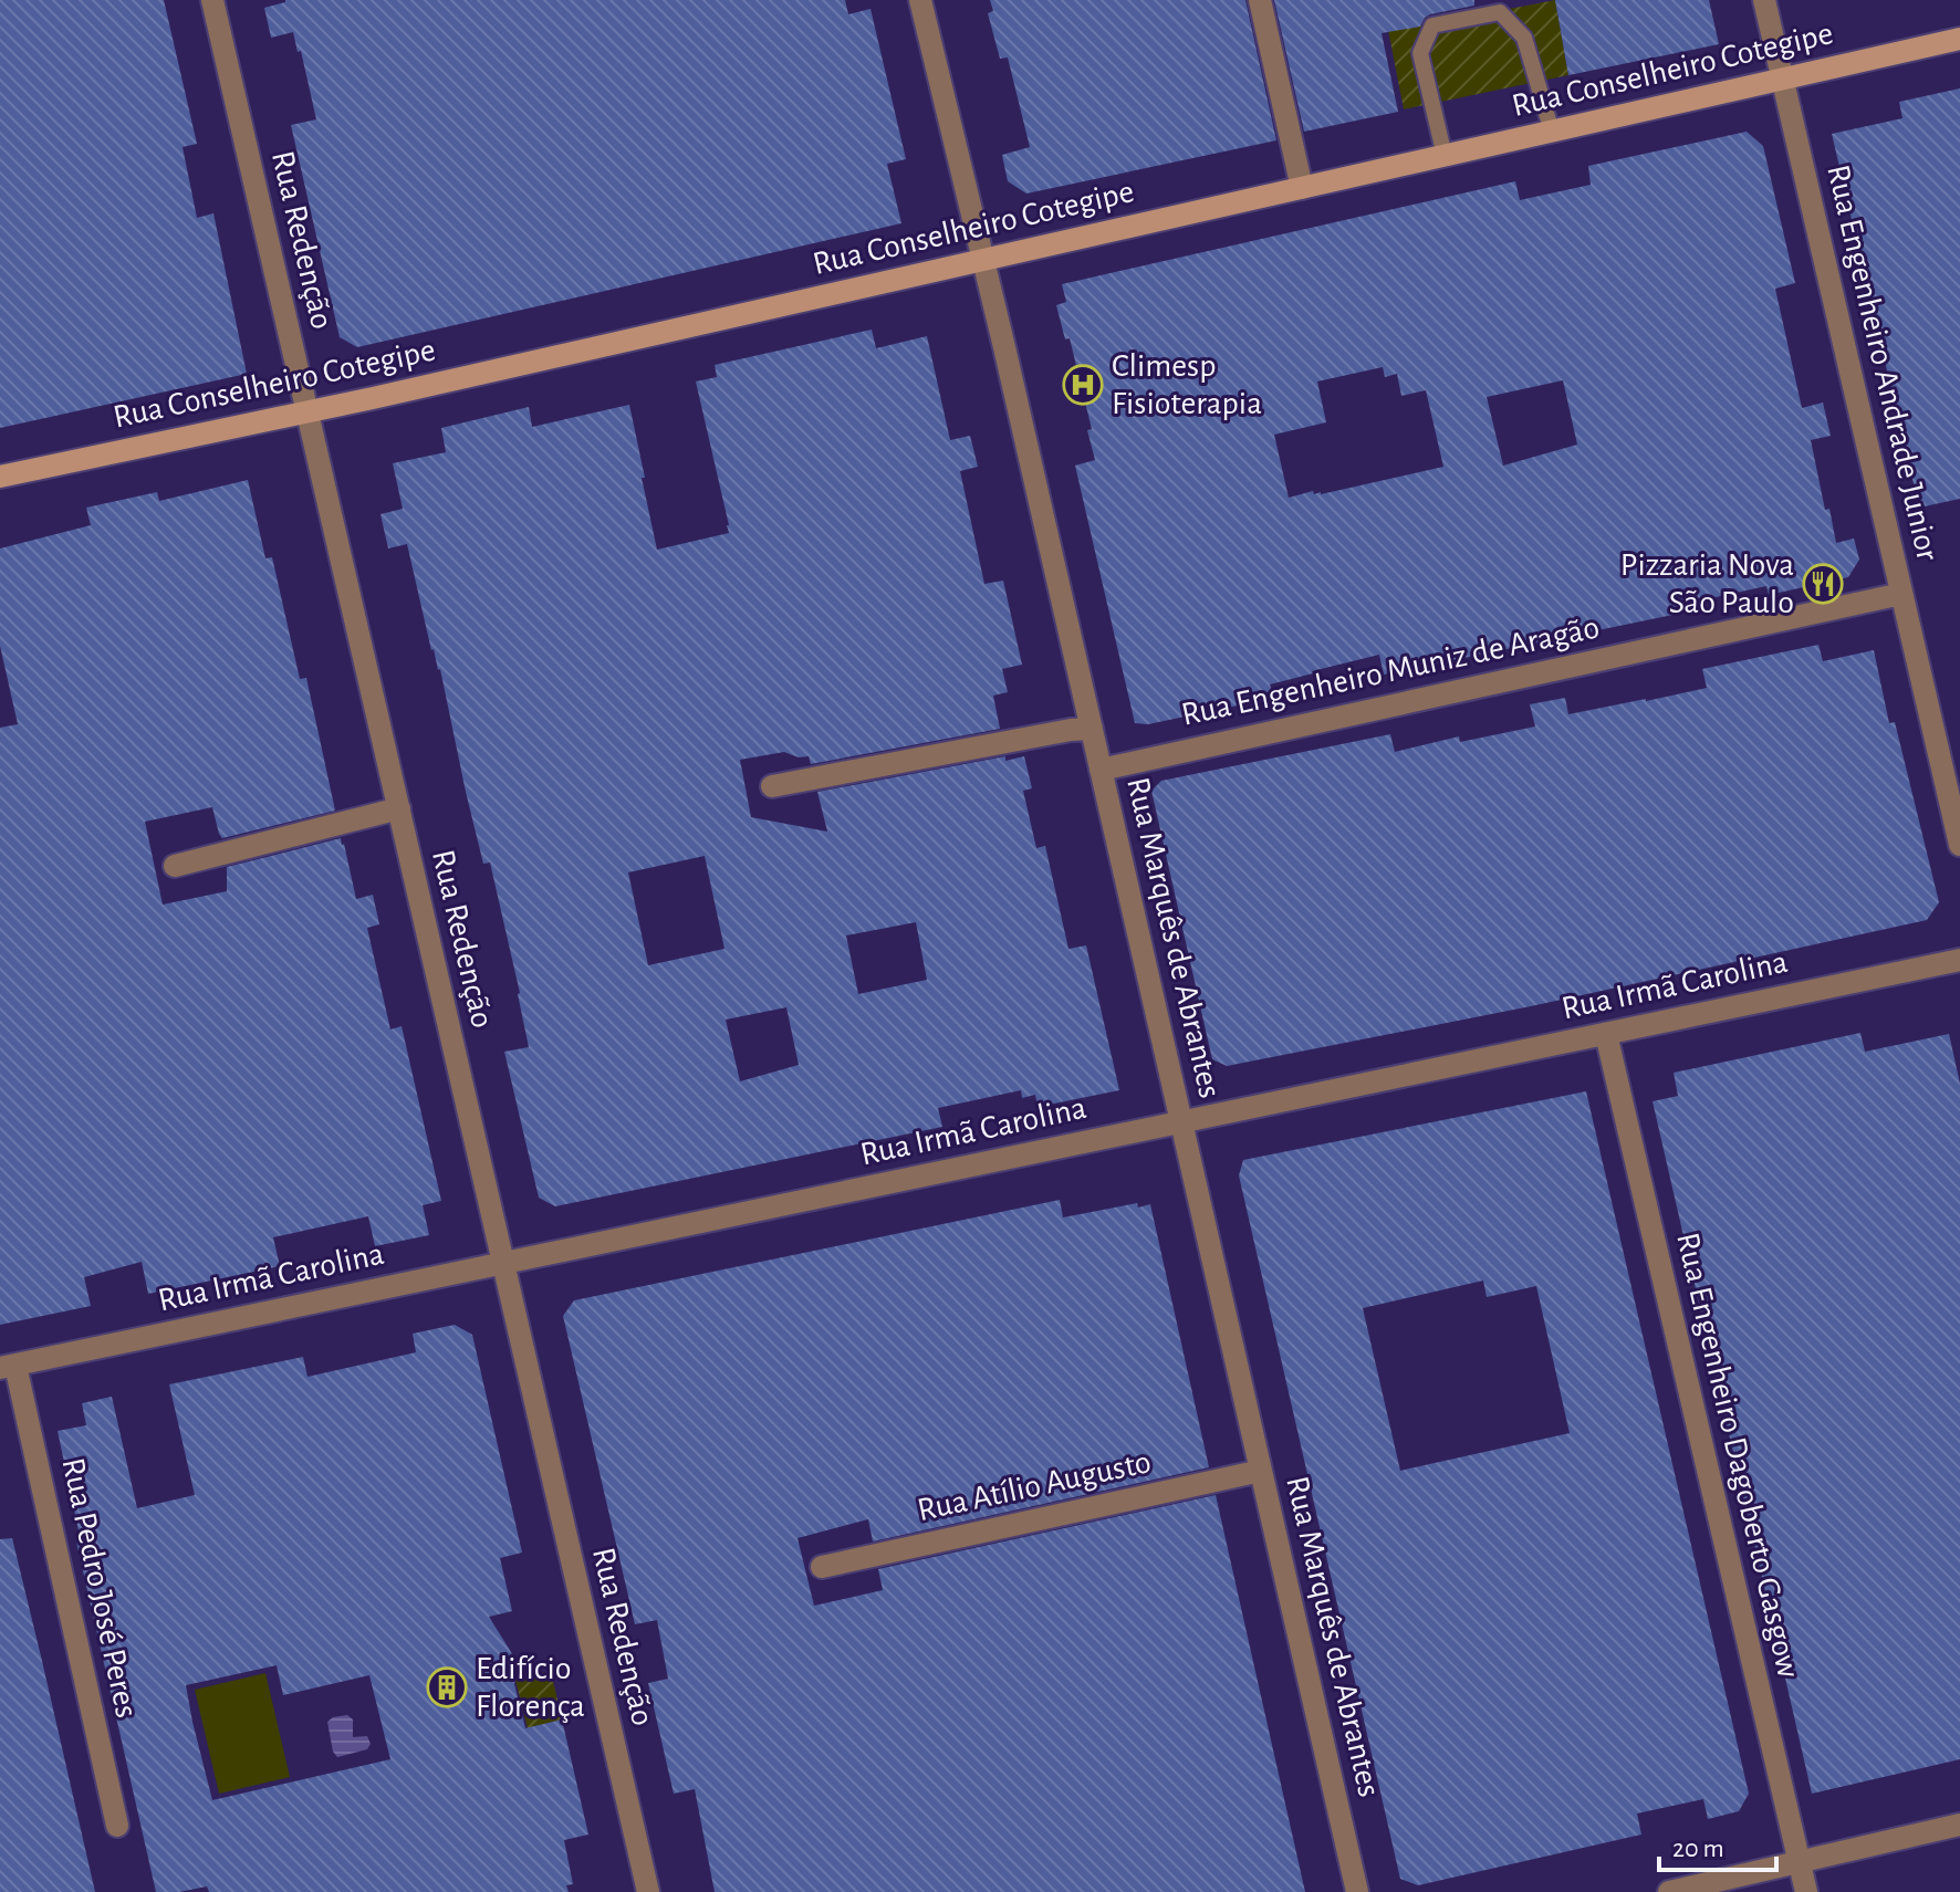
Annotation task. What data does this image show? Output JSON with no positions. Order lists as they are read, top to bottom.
{
  "streets": {
    "street": [
      "Rua Conselheiro Cotegipe",
      "Rua Redenção",
      "Rua Engenheiro Andrade Junior",
      "Rua Engenheiro Muniz de Aragão",
      "Rua Marquês de Abrantes",
      "Rua Irmã Carolina",
      "Rua Engenheiro Dagoberto Gasgow",
      "Rua Atílio Augusto",
      "Rua Pedro José Peres"
    ]
  },
  "crossings": [
    ["Rua Conselheiro Cotegipe", "Rua Redenção"],
    ["Rua Conselheiro Cotegipe", "Rua Engenheiro Andrade Junior"],
    ["Rua Conselheiro Cotegipe", "Rua Marquês de Abrantes"],
    ["Rua Redenção", "Rua Irmã Carolina"],
    ["Rua Engenheiro Andrade Junior", "Rua Engenheiro Muniz de Aragão"],
    ["Rua Engenheiro Muniz de Aragão", "Rua Marquês de Abrantes"],
    ["Rua Marquês de Abrantes", "Rua Irmã Carolina"],
    ["Rua Marquês de Abrantes", "Rua Atílio Augusto"],
    ["Rua Irmã Carolina", "Rua Engenheiro Dagoberto Gasgow"],
    ["Rua Irmã Carolina", "Rua Pedro José Peres"]
  ],
  "places": {
    "hospital": ["Climesp Fisioterapia"],
    "restaurant": ["Pizzaria Nova São Paulo"],
    "building": ["Edifício Florença"]
  },
  "scale_bar": "20 m"
}
